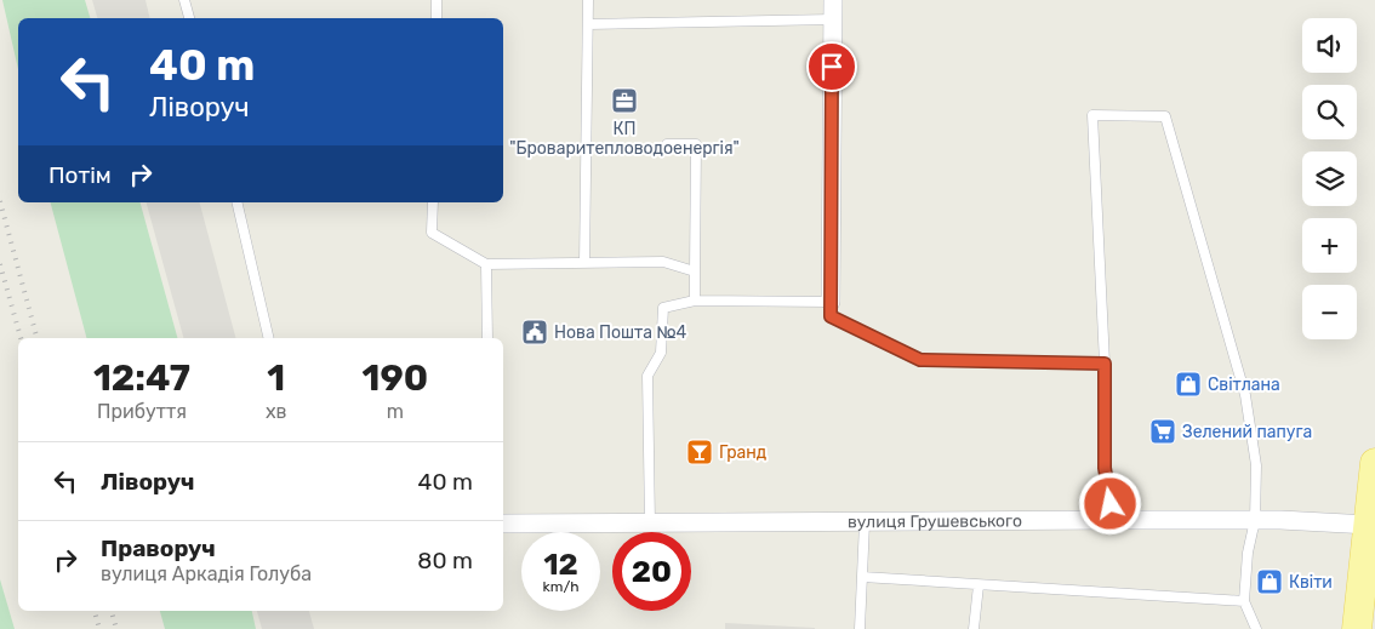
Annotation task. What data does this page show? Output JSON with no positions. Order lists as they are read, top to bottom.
{
  "streets": {
    "street": ["вулиця Грушевського"]
  },
  "places": {
    "office": ["КП \"Броваритепловодоенергія\""],
    "public building": ["Нова Пошта №4"],
    "shop": ["Світлана", "Квіти"],
    "supermarket": ["Зелений папуга"],
    "bar": ["Гранд"]
  },
  "page": {
    "map_buttons": ["+", "−"],
    "turn": ["40 m", "Ліворуч"],
    "then": "Потім",
    "eta": [
      "12:47",
      "Прибуття",
      "1",
      "хв",
      "190",
      "m"
    ],
    "list": [
      {
        "name": "Ліворуч",
        "value": "40 m"
      },
      {
        "name": "Праворуч",
        "note": "вулиця Аркадія Голуба",
        "value": "80 m"
      }
    ],
    "speed": "12 km/h",
    "limit": "20"
  }
}
